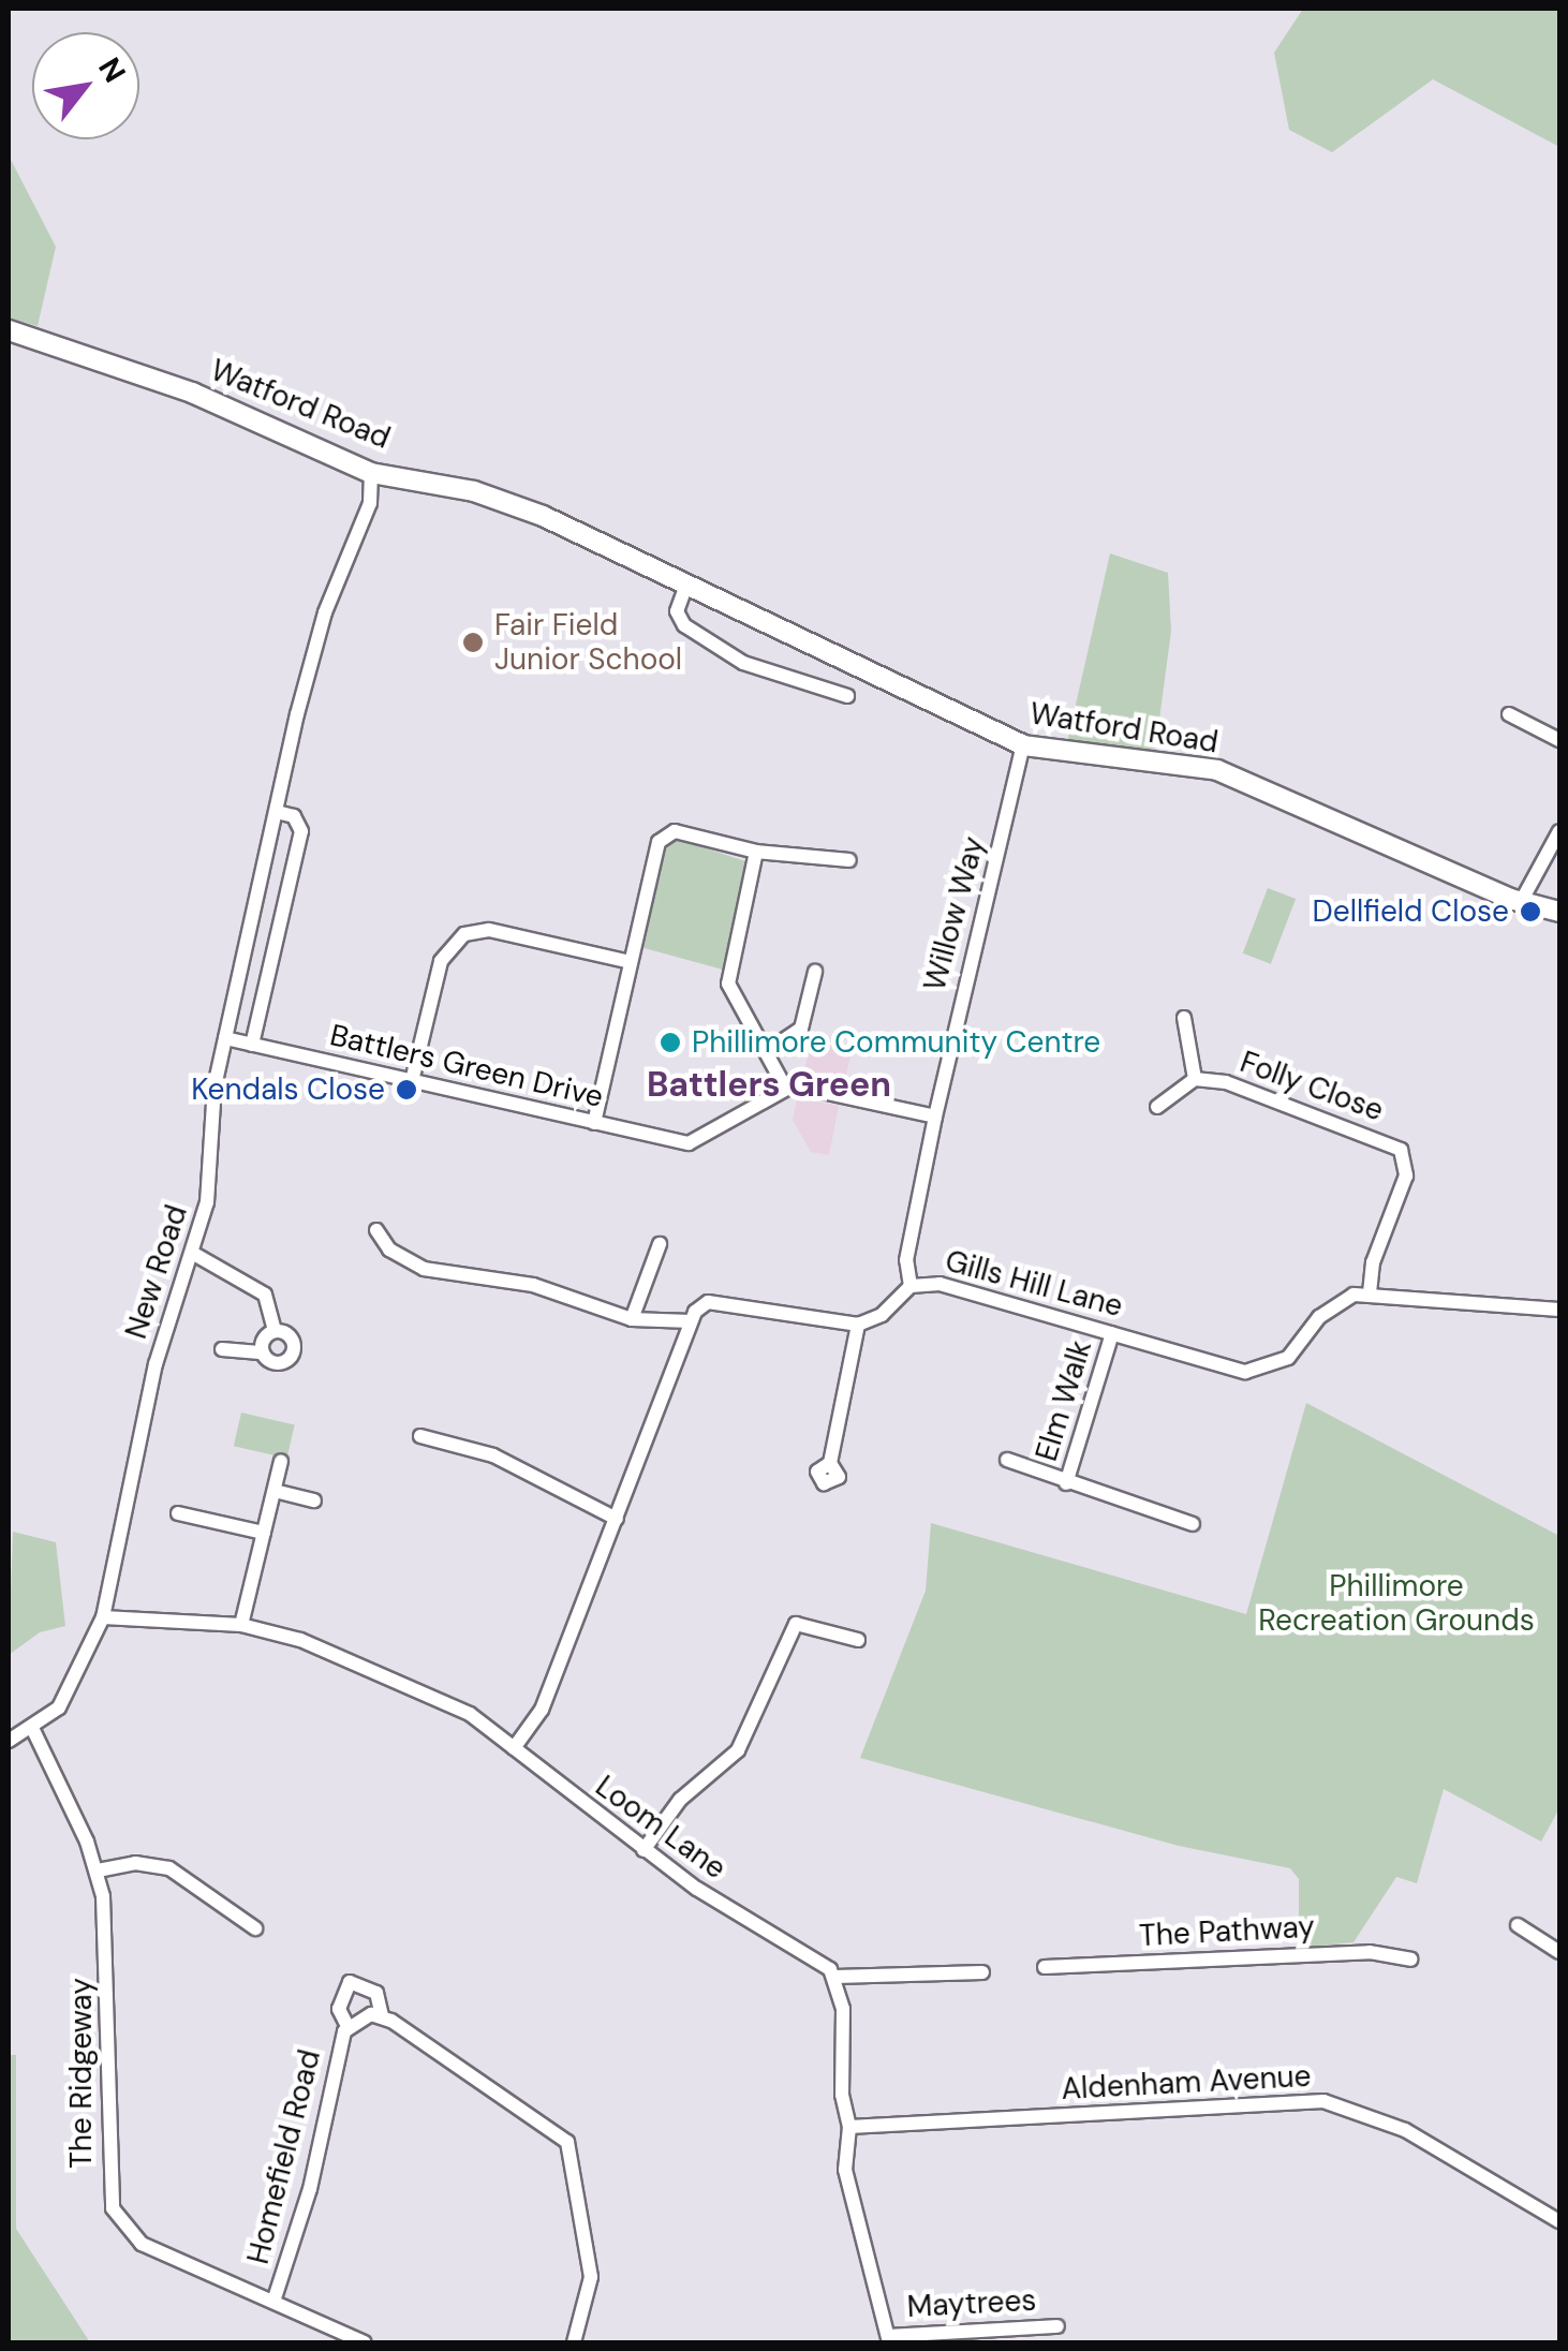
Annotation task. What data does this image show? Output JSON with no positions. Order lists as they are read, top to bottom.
{
  "streets": {
    "main road": ["Watford Road"],
    "street": [
      "Willow Way",
      "Battlers Green Drive",
      "Folly Close",
      "New Road",
      "Gills Hill Lane",
      "Elm Walk",
      "Loom Lane",
      "The Pathway",
      "The Ridgeway",
      "Aldenham Avenue",
      "Homefield Road",
      "Maytrees"
    ]
  },
  "crossings": [
    ["Watford Road", "Willow Way"],
    ["Watford Road", "New Road"],
    ["Willow Way", "Gills Hill Lane"],
    ["Battlers Green Drive", "New Road"],
    ["Folly Close", "Gills Hill Lane"],
    ["New Road", "Loom Lane"],
    ["New Road", "The Ridgeway"],
    ["Gills Hill Lane", "Elm Walk"],
    ["The Ridgeway", "Homefield Road"]
  ],
  "districts": ["Battlers Green"],
  "parks": ["Phillimore Recreation Grounds"],
  "places": [
    "Fair Field Junior School",
    "Dellfield Close",
    "Phillimore Community Centre",
    "Kendals Close"
  ],
  "north": "top right"
}
